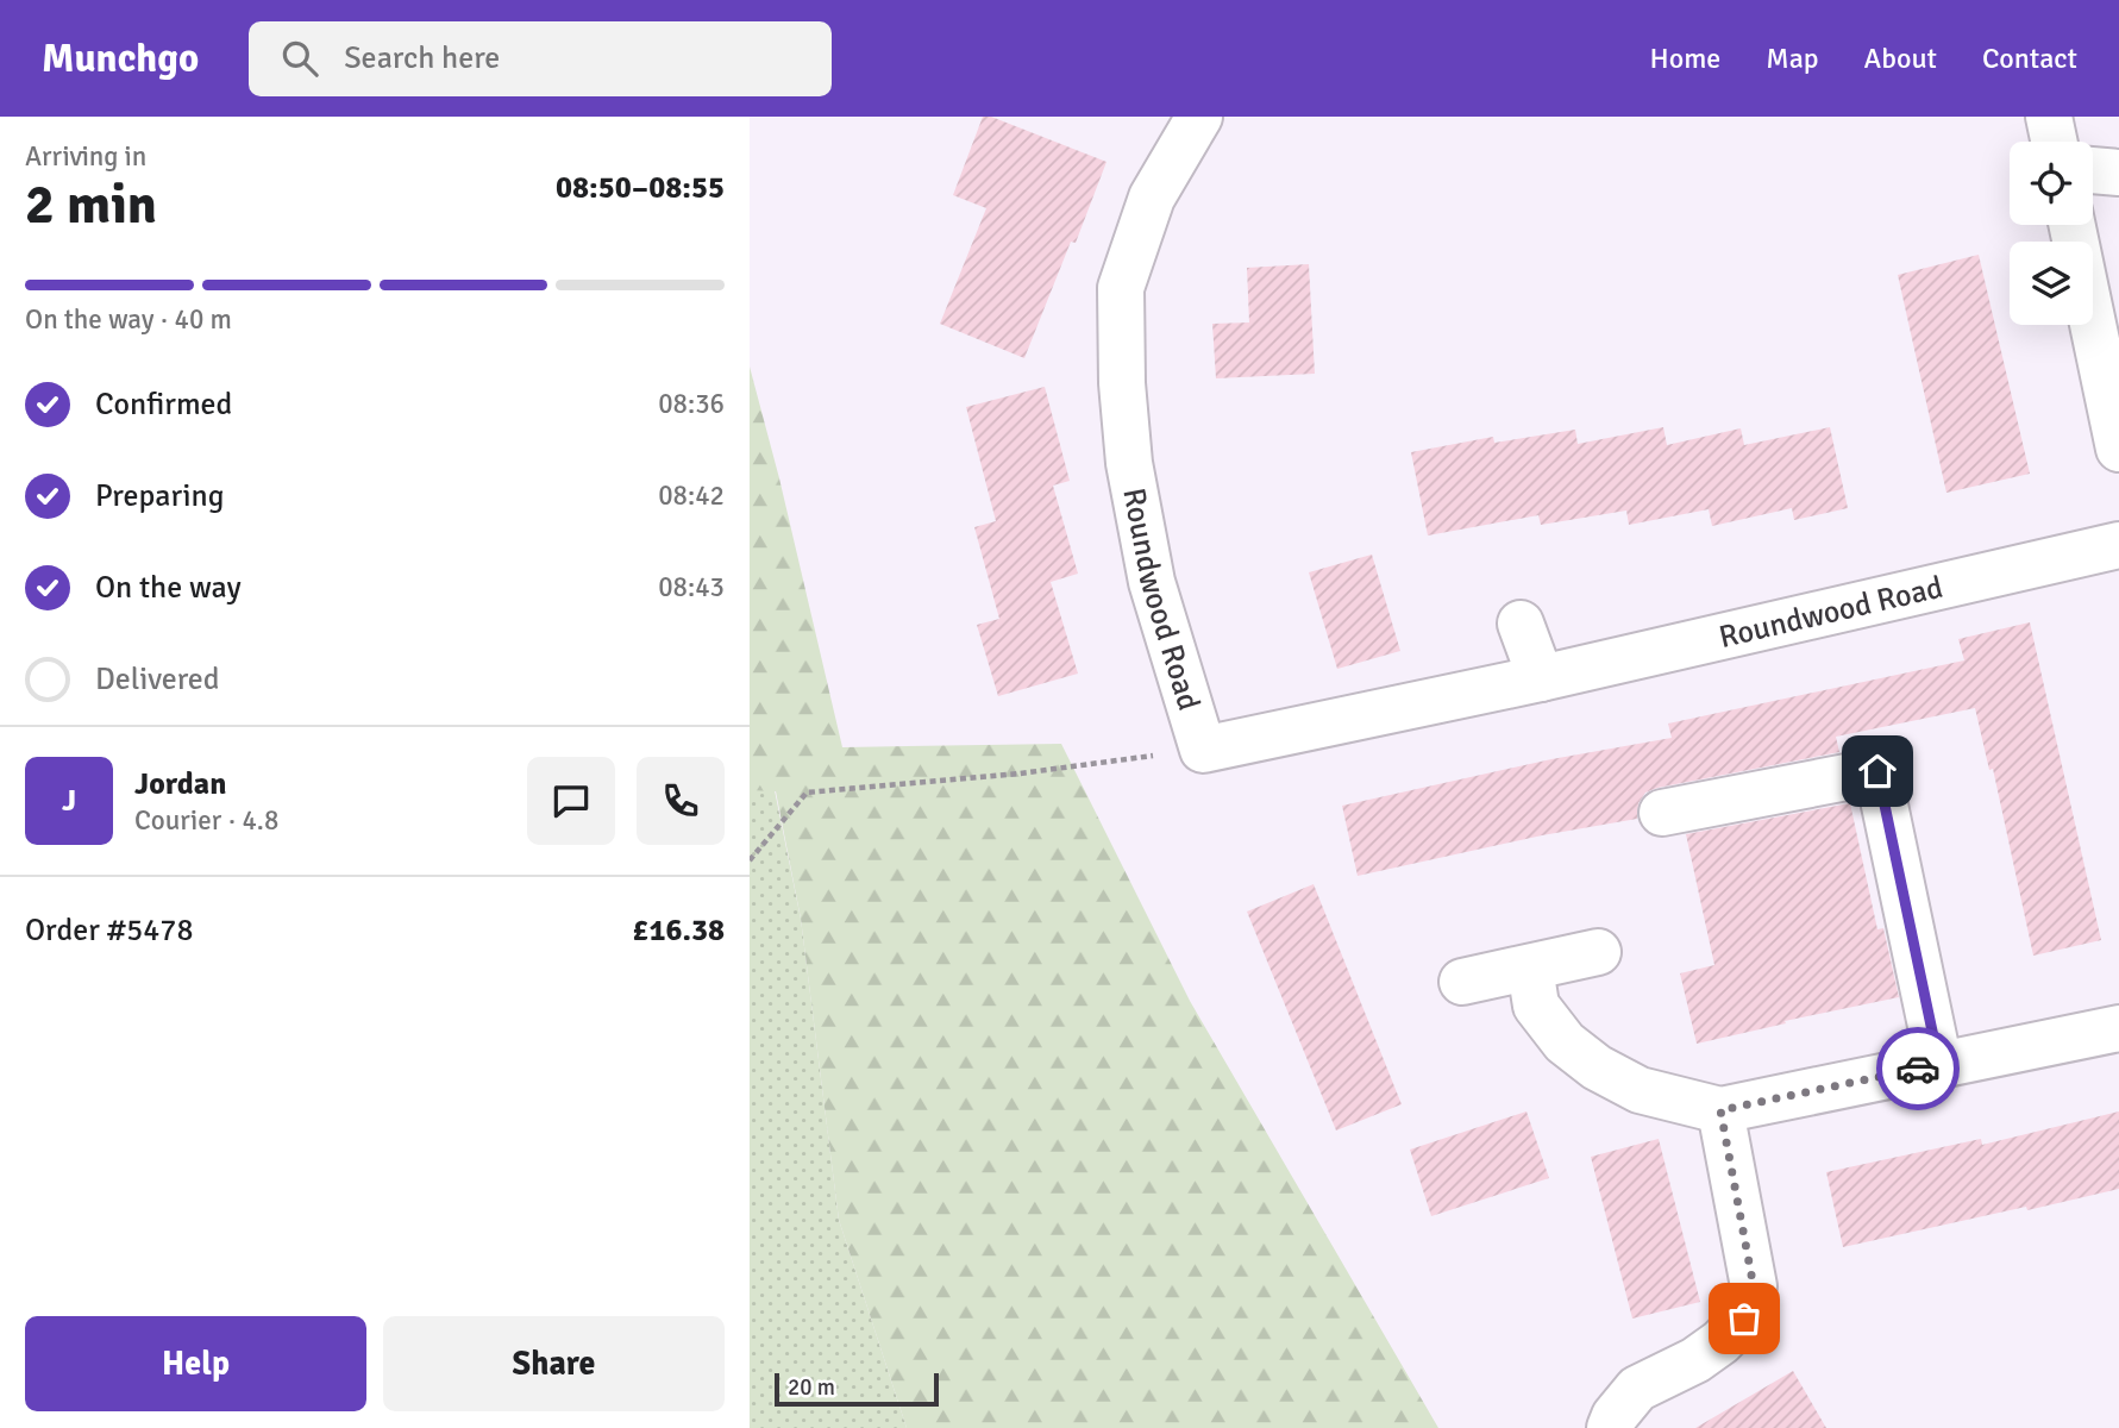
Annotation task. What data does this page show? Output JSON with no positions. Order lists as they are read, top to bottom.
{
  "streets": {
    "street": ["Roundwood Road"]
  },
  "scale_bar": "20 m",
  "page": {
    "header": "Munchgo",
    "search": "Search here",
    "nav": [
      "Home",
      "Map",
      "About",
      "Contact"
    ],
    "heading": ["2 min", "Arriving in", "08:50–08:55"],
    "panel": [
      "Jordan",
      "Courier · 4.8",
      "Order #5478",
      "£16.38"
    ],
    "bar": "On the way · 40 m",
    "list": [
      ["Confirmed", "08:36"],
      ["Preparing", "08:42"],
      ["On the way", "08:43"],
      "Delivered"
    ],
    "round": "J",
    "buttons": ["Help", "Share"],
    "scale": "20 m"
  }
}
